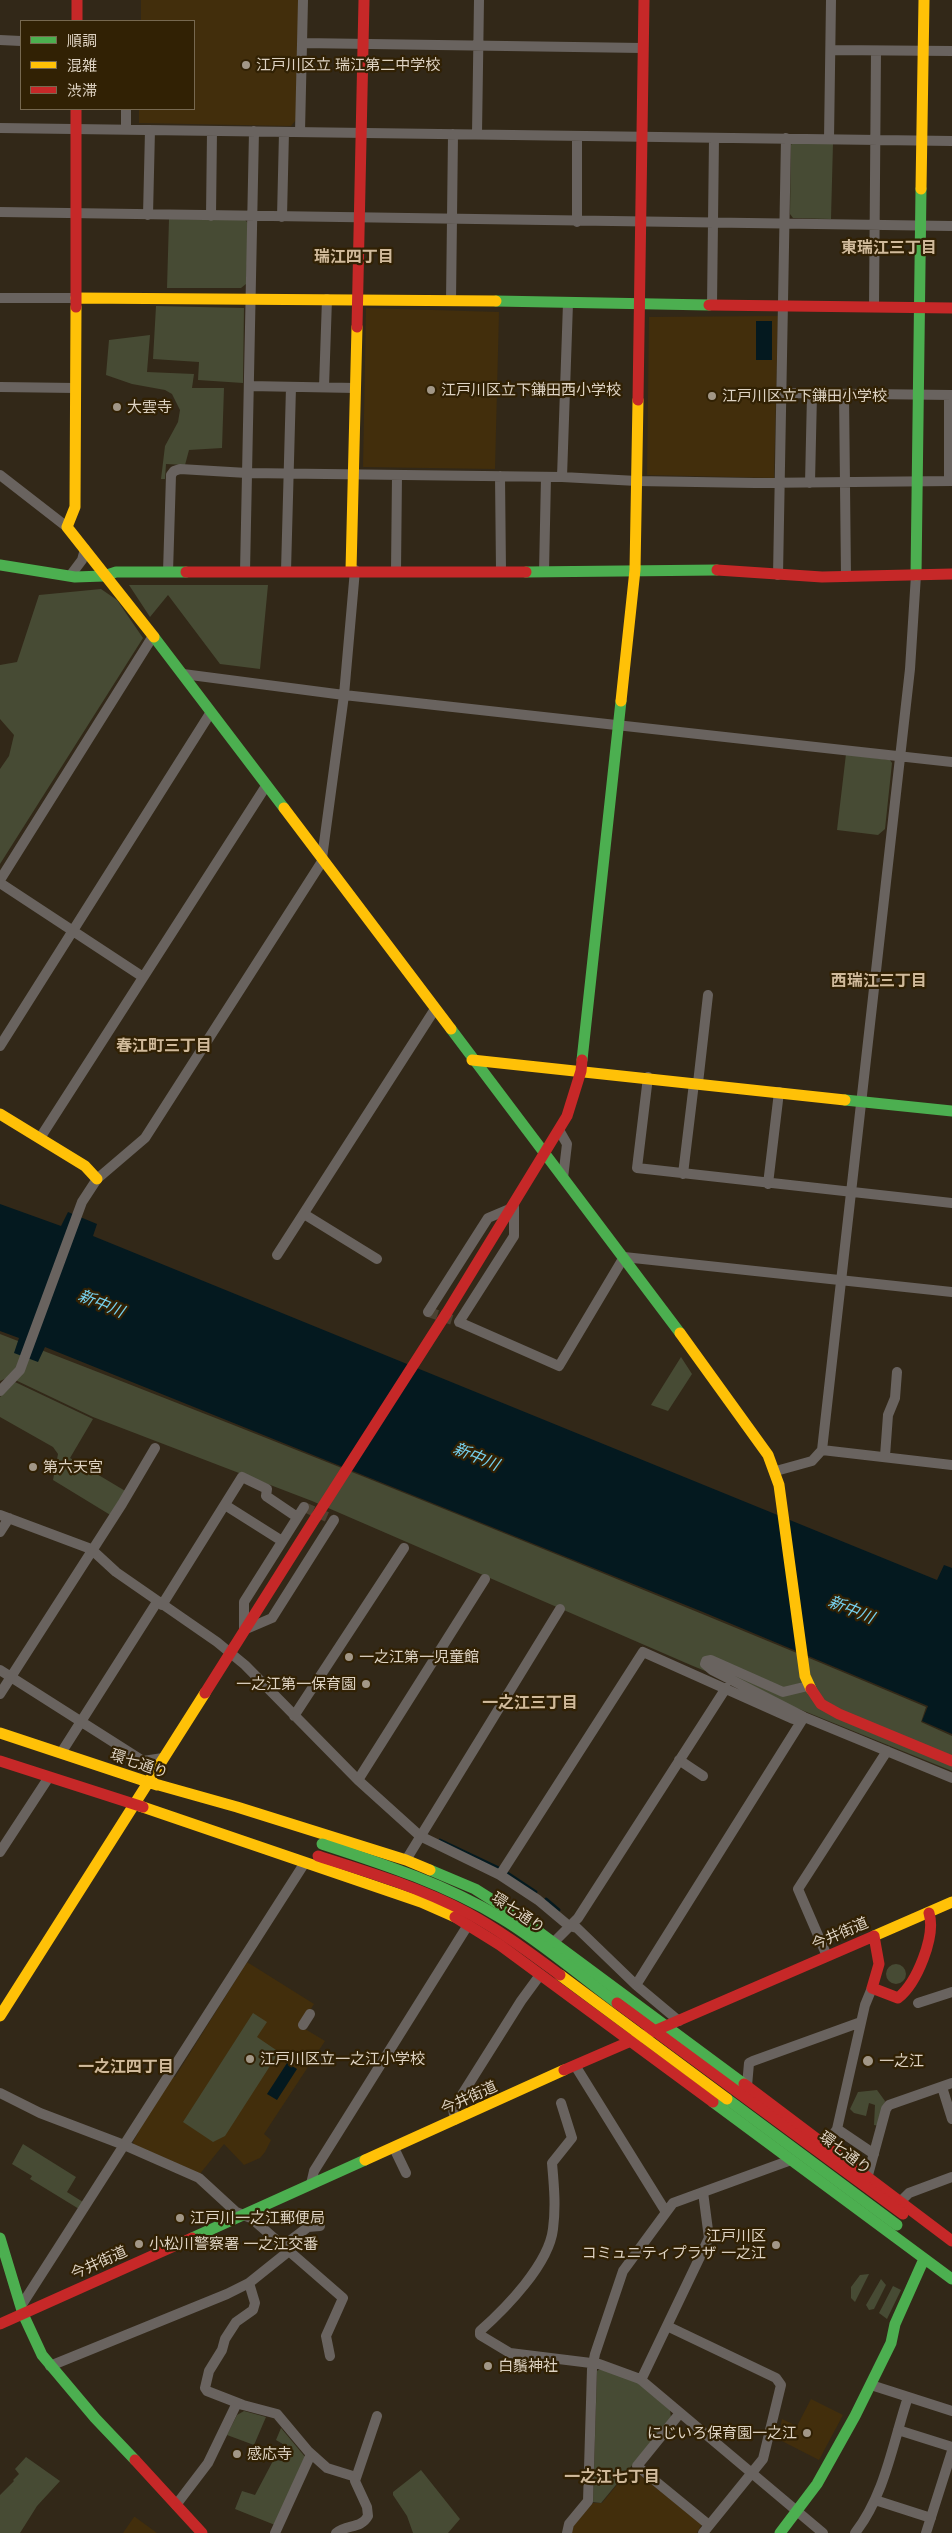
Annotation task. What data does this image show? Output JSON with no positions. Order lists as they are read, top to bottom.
{
  "streets": {
    "street": ["環七通り", "今井街道"]
  },
  "districts": [
    "東瑞江三丁目",
    "瑞江四丁目",
    "西瑞江三丁目",
    "春江町三丁目",
    "一之江三丁目",
    "一之江四丁目",
    "一之江七丁目"
  ],
  "water": ["新中川"],
  "places": [
    "江戸川区立 瑞江第二中学校",
    "江戸川区立下鎌田西小学校",
    "江戸川区立下鎌田小学校",
    "大雲寺",
    "第六天宮",
    "一之江第一児童館",
    "一之江第一保育園",
    "江戸川区立一之江小学校",
    "一之江",
    "江戸川一之江郵便局",
    "小松川警察署 一之江交番",
    "江戸川区 コミュニティプラザ 一之江",
    "白鬚神社",
    "にじいろ保育園一之江",
    "感応寺"
  ],
  "legend": ["順調", "混雑", "渋滞"]
}
